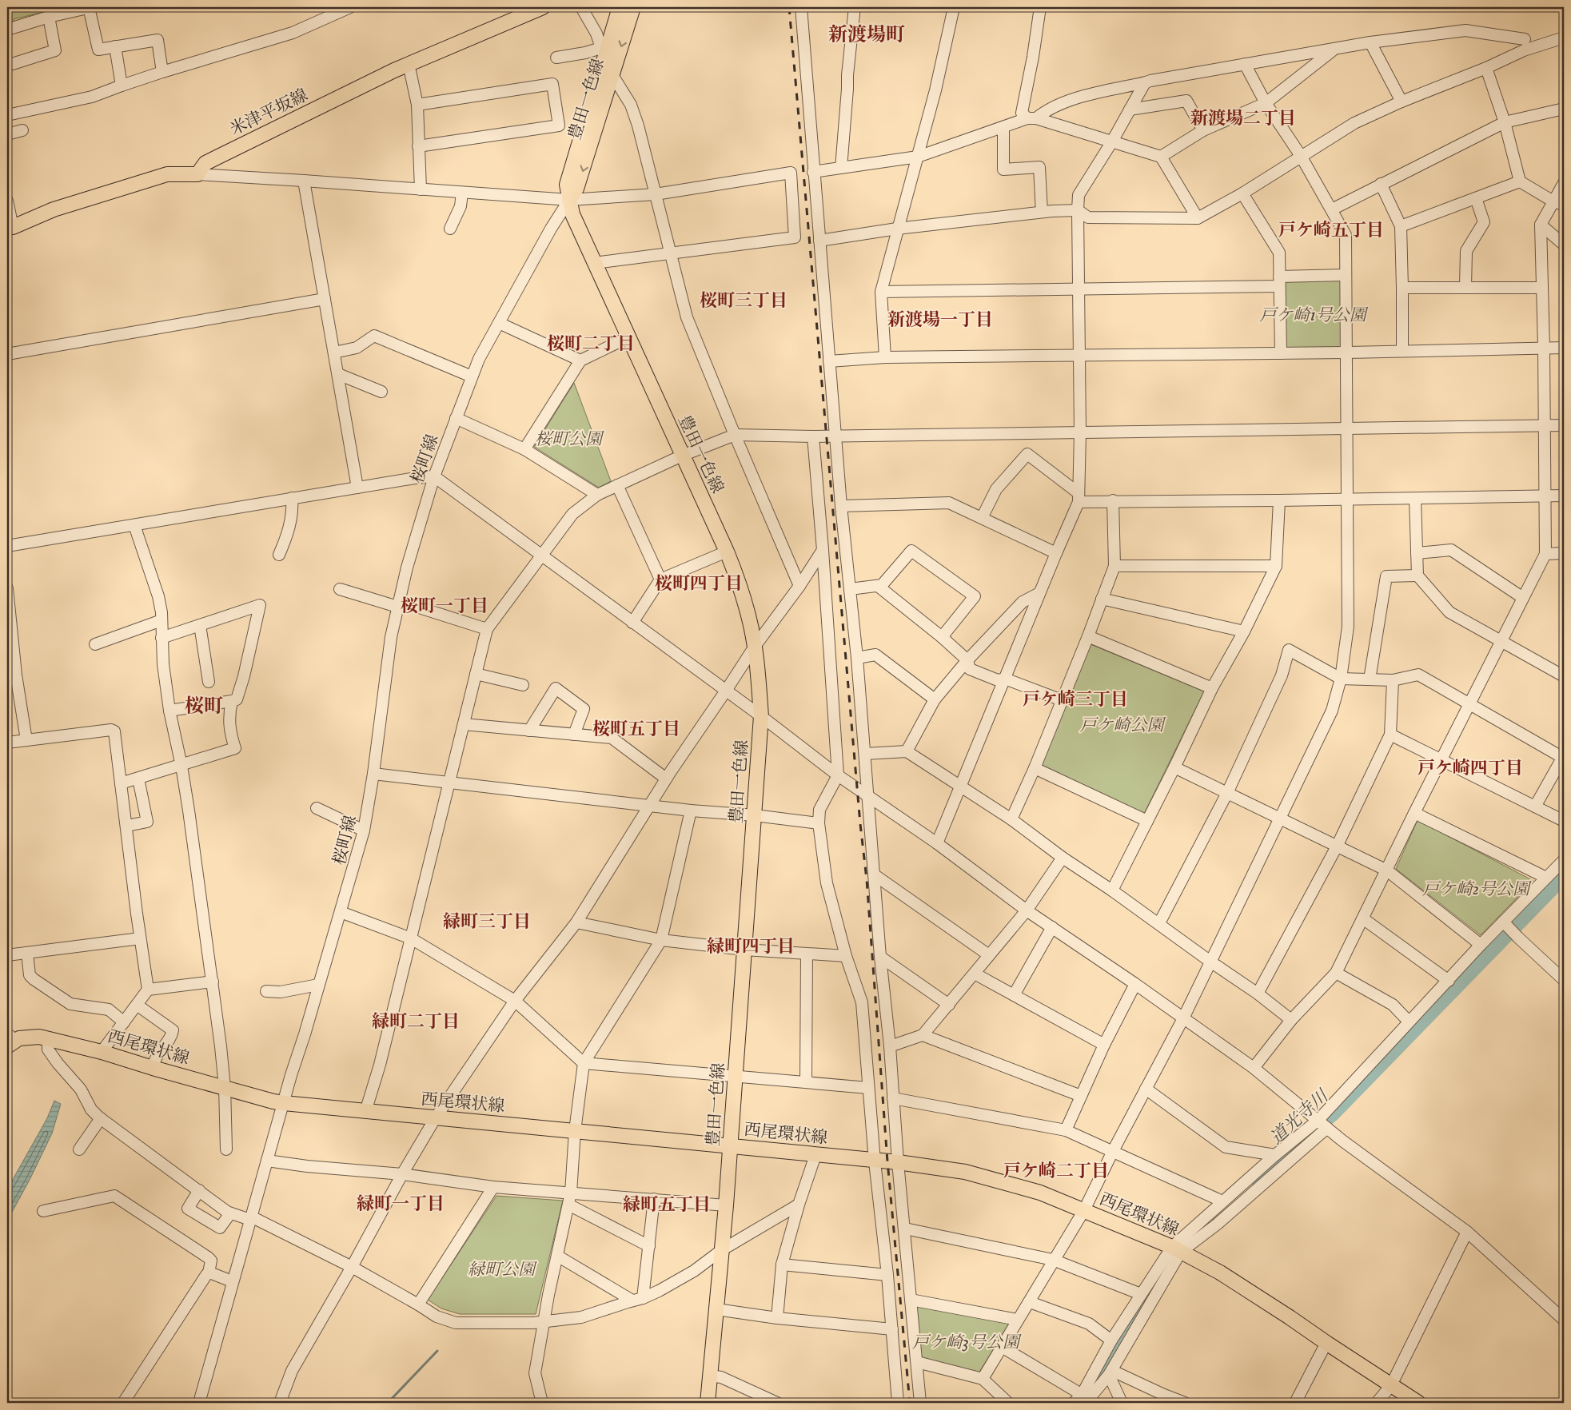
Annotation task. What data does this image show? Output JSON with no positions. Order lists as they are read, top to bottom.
{
  "streets": {
    "main road": ["豊田一色線", "米津平坂線", "西尾環状線"],
    "street": ["桜町線"]
  },
  "crossings": [
    ["豊田一色線", "桜町線"],
    ["豊田一色線", "西尾環状線"],
    ["桜町線", "西尾環状線"]
  ],
  "districts": [
    "新渡場町",
    "新渡場二丁目",
    "戸ケ崎五丁目",
    "桜町三丁目",
    "新渡場一丁目",
    "桜町二丁目",
    "桜町四丁目",
    "桜町一丁目",
    "戸ケ崎三丁目",
    "桜町",
    "桜町五丁目",
    "戸ケ崎四丁目",
    "緑町三丁目",
    "緑町四丁目",
    "緑町二丁目",
    "戸ケ崎二丁目",
    "緑町一丁目",
    "緑町五丁目"
  ],
  "water": ["道光寺川"],
  "parks": [
    "戸ケ崎1号公園",
    "桜町公園",
    "戸ケ崎公園",
    "戸ケ崎2号公園",
    "緑町公園",
    "戸ケ崎3号公園"
  ]
}
